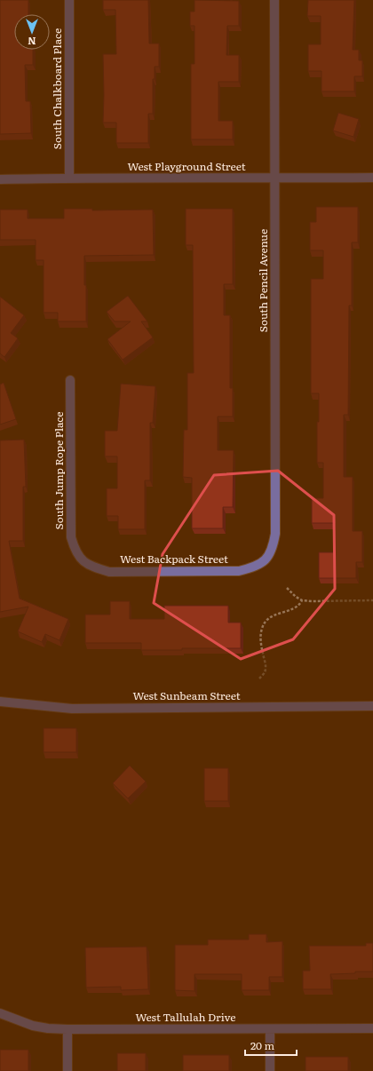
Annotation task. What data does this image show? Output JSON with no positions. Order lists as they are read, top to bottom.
{
  "streets": {
    "street": [
      "South Chalkboard Place",
      "West Playground Street",
      "South Pencil Avenue",
      "South Jump Rope Place",
      "West Backpack Street",
      "West Sunbeam Street",
      "West Tallulah Drive"
    ]
  },
  "crossings": [
    ["South Chalkboard Place", "West Playground Street"],
    ["West Playground Street", "South Pencil Avenue"],
    ["South Pencil Avenue", "West Backpack Street"],
    ["South Jump Rope Place", "West Backpack Street"]
  ],
  "scale_bar": "20 m",
  "north": "bottom"
}
